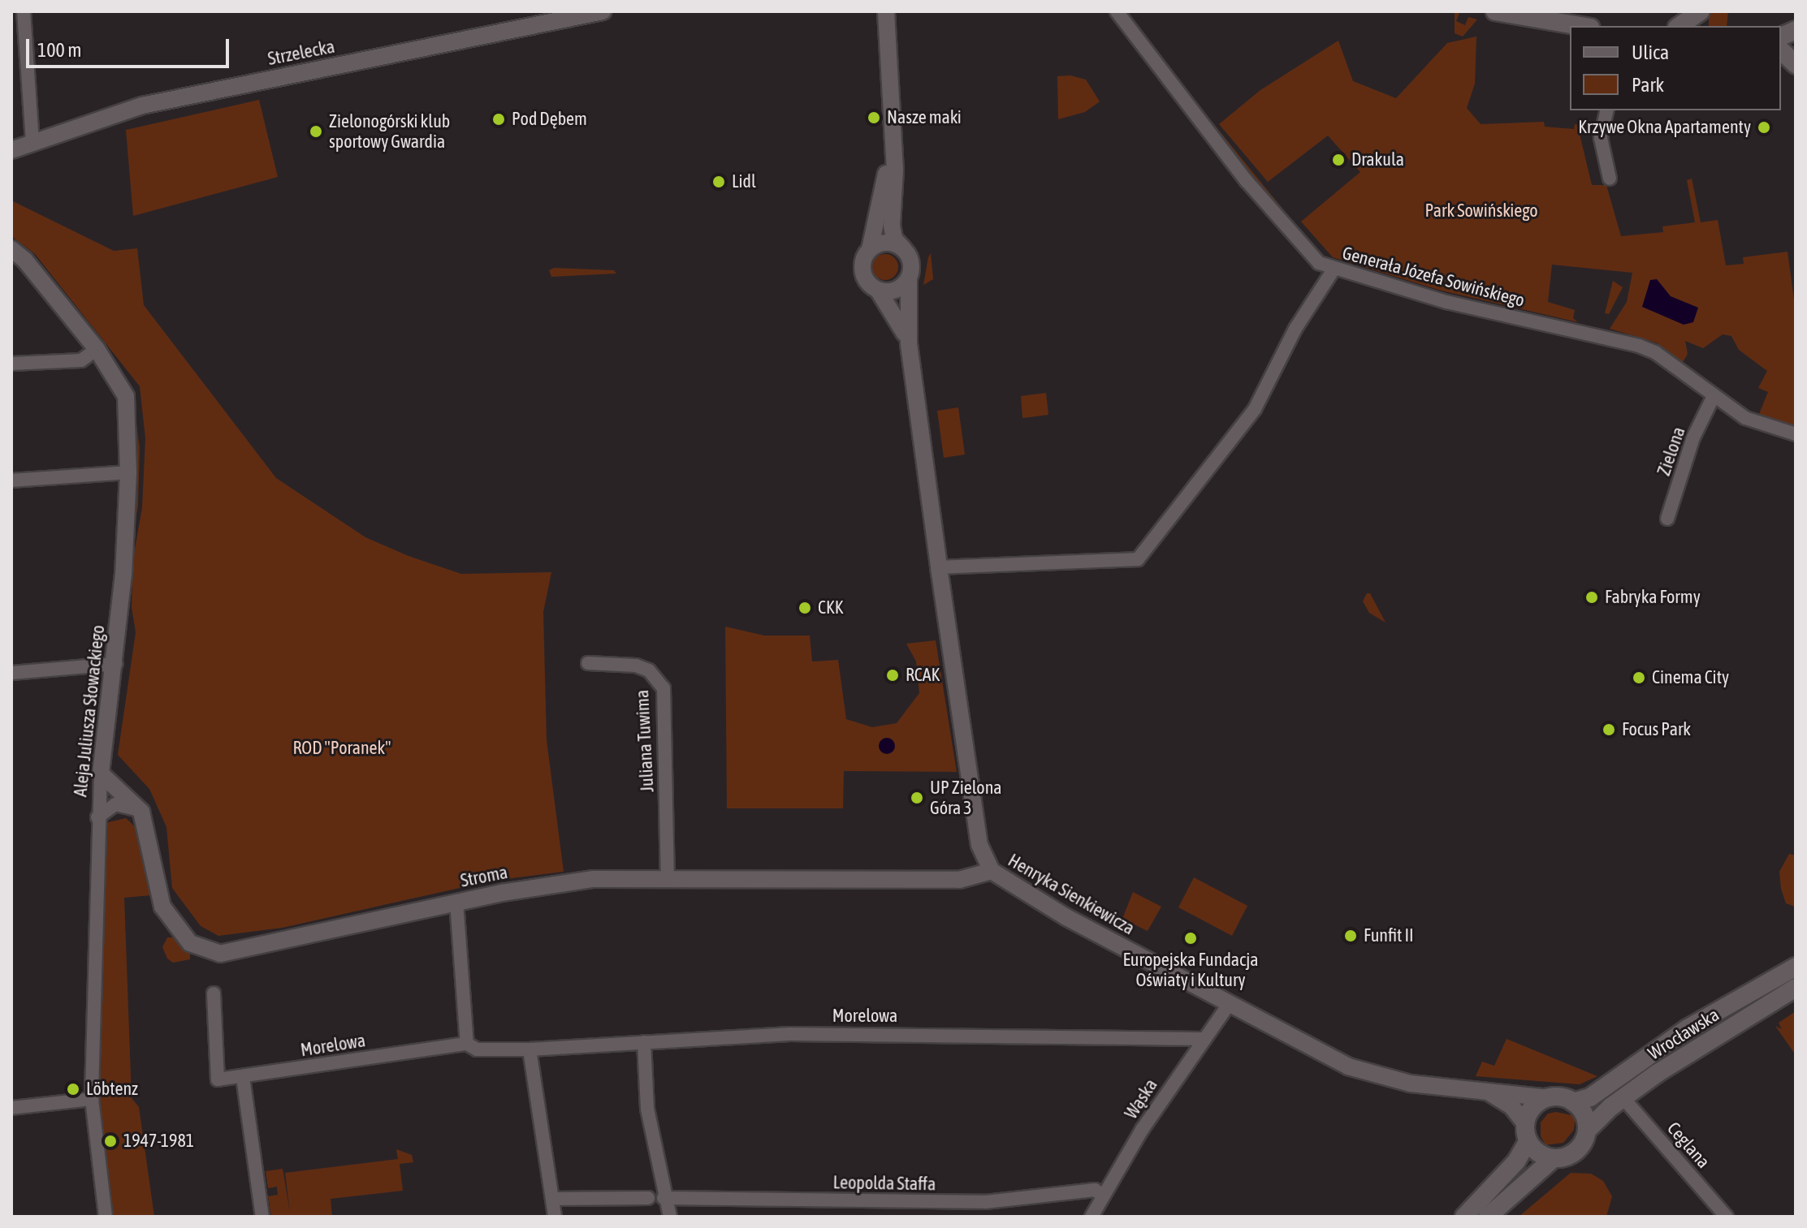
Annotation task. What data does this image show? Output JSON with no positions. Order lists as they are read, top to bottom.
{
  "streets": {
    "main road": ["Wrocławska"],
    "street": [
      "Strzelecka",
      "Generała Józefa Sowińskiego",
      "Zielona",
      "Aleja Juliusza Słowackiego",
      "Juliana Tuwima",
      "Stroma",
      "Henryka Sienkiewicza",
      "Morelowa",
      "Wąska",
      "Ceglana",
      "Leopolda Staffa"
    ]
  },
  "crossings": [
    ["Generała Józefa Sowińskiego", "Zielona"],
    ["Juliana Tuwima", "Stroma"],
    ["Stroma", "Henryka Sienkiewicza"],
    ["Henryka Sienkiewicza", "Wrocławska"],
    ["Henryka Sienkiewicza", "Wąska"],
    ["Morelowa", "Wąska"],
    ["Wrocławska", "Ceglana"],
    ["Wąska", "Leopolda Staffa"]
  ],
  "parks": ["Park Sowińskiego", "ROD \"Poranek\""],
  "places": [
    "Nasze maki",
    "Pod Dębem",
    "Krzywe Okna Apartamenty",
    "Zielonogórski klub sportowy Gwardia",
    "Drakula",
    "Lidl",
    "Fabryka Formy",
    "CKK",
    "RCAK",
    "Cinema City",
    "Focus Park",
    "UP Zielona Góra 3",
    "Funfit II",
    "Europejska Fundacja Oświaty i Kultury",
    "Löbtenz",
    "1947-1981"
  ],
  "legend": ["Ulica", "Park"],
  "scale_bar": "100 m"
}
